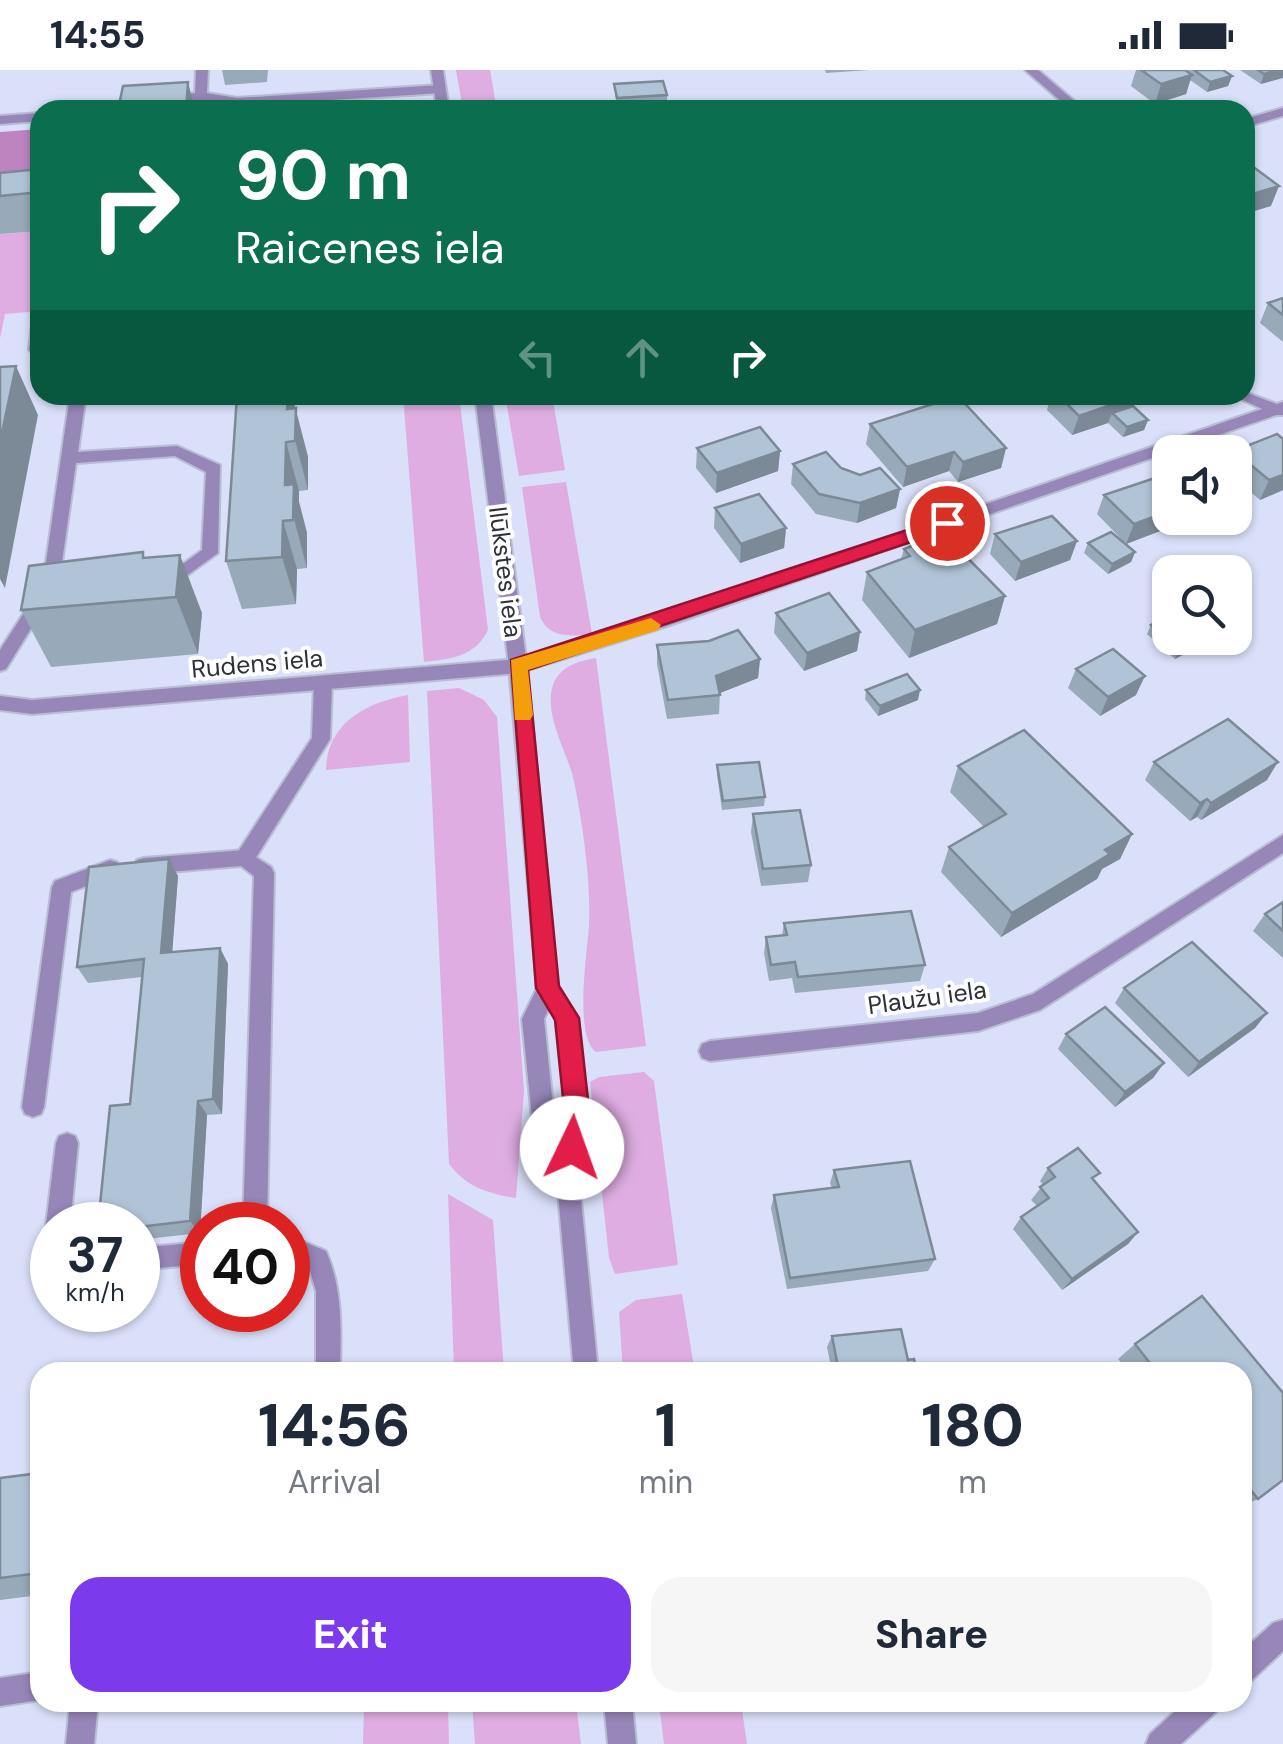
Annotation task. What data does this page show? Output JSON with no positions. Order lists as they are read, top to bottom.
{
  "streets": {
    "street": ["Ilūkstes iela", "Rudens iela", "Plaužu iela"]
  },
  "crossings": [
    ["Ilūkstes iela", "Rudens iela"]
  ],
  "page": {
    "status": "14:55",
    "turn": ["90 m", "Raicenes iela"],
    "speed": "37 km/h",
    "limit": "40",
    "eta": [
      "14:56",
      "Arrival",
      "1",
      "min",
      "180",
      "m"
    ],
    "buttons": ["Exit", "Share"]
  }
}
